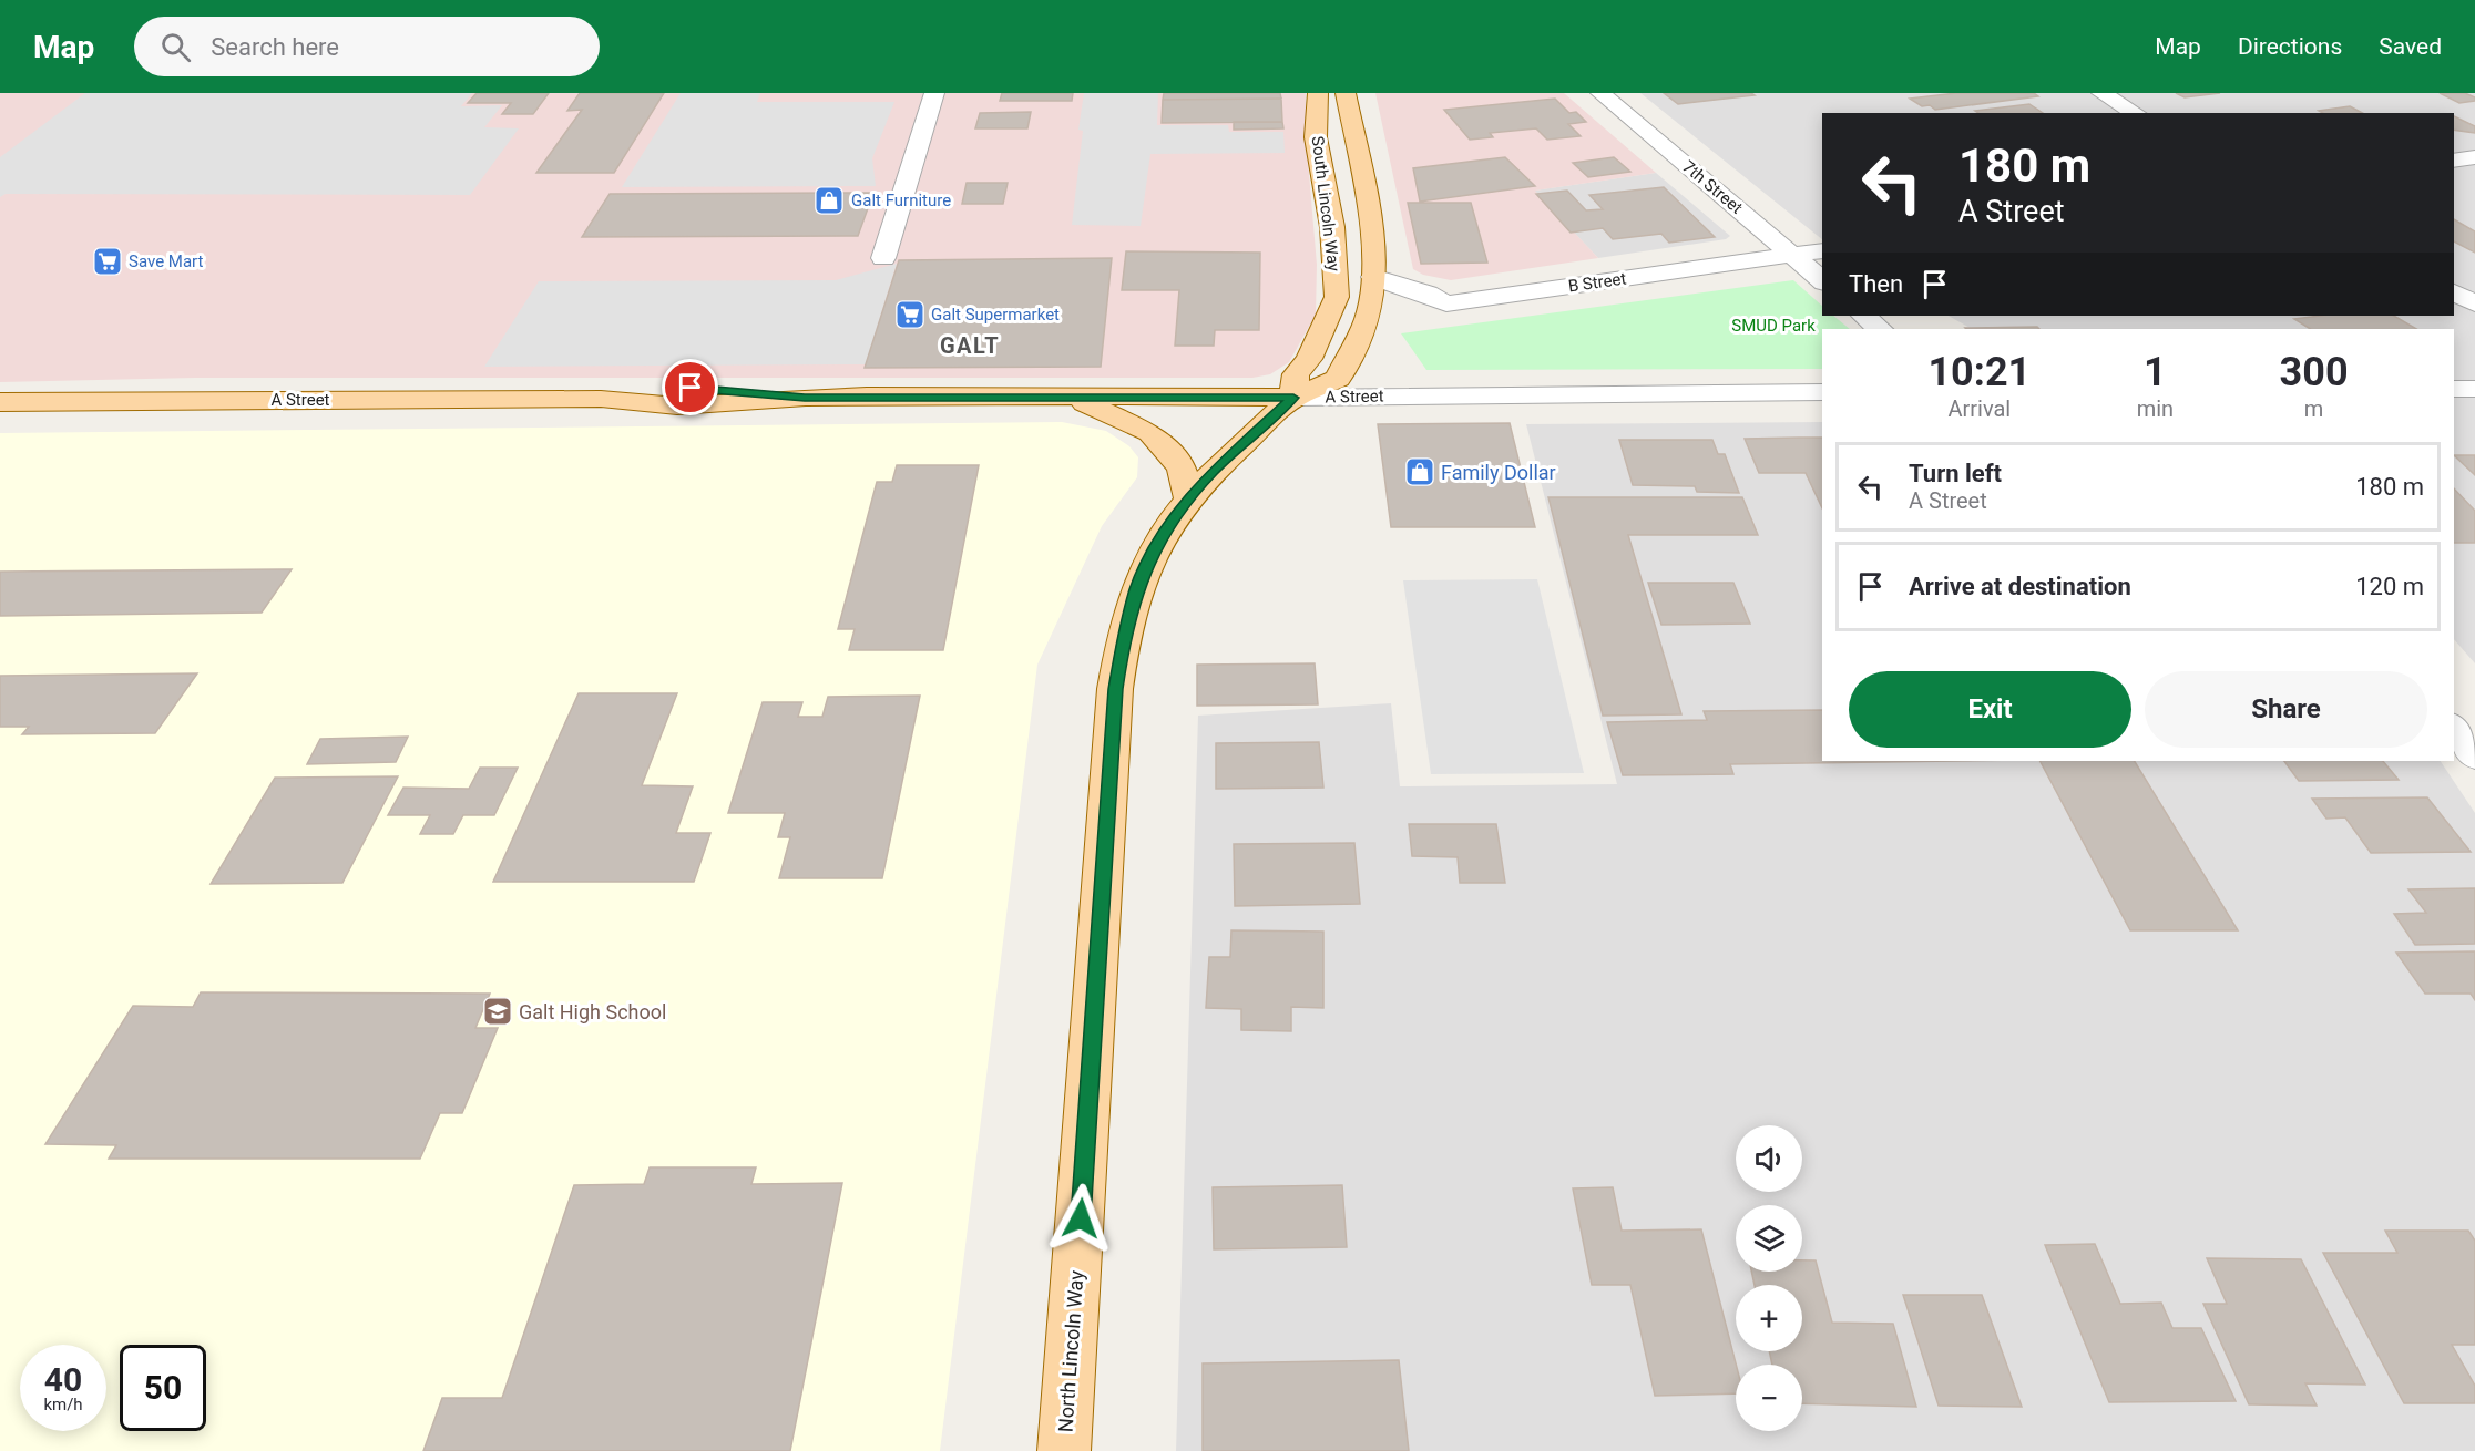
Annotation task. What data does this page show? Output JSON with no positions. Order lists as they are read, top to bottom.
{
  "streets": {
    "main road": ["South Lincoln Way", "A Street", "North Lincoln Way"],
    "street": ["7th Street", "B Street"]
  },
  "crossings": [
    ["7th Street", "B Street"],
    ["South Lincoln Way", "B Street"],
    ["South Lincoln Way", "A Street"],
    ["South Lincoln Way", "North Lincoln Way"],
    ["A Street", "North Lincoln Way"]
  ],
  "districts": ["GALT"],
  "parks": ["SMUD Park"],
  "places": {
    "shop": ["Galt Furniture", "Family Dollar"],
    "supermarket": ["Save Mart", "Galt Supermarket"],
    "school or university": ["Galt High School"]
  },
  "page": {
    "header": "Map",
    "search": "Search here",
    "nav": ["Map", "Directions", "Saved"],
    "turn": ["180 m", "A Street"],
    "then": "Then",
    "eta": [
      "10:21",
      "Arrival",
      "1",
      "min",
      "300",
      "m"
    ],
    "list": [
      {
        "name": "Turn left",
        "note": "A Street",
        "value": "180 m"
      },
      {
        "name": "Arrive at destination",
        "value": "120 m"
      }
    ],
    "buttons": ["Exit", "Share"],
    "map_buttons": ["+", "−"],
    "speed": "40 km/h",
    "limit": "50"
  }
}
